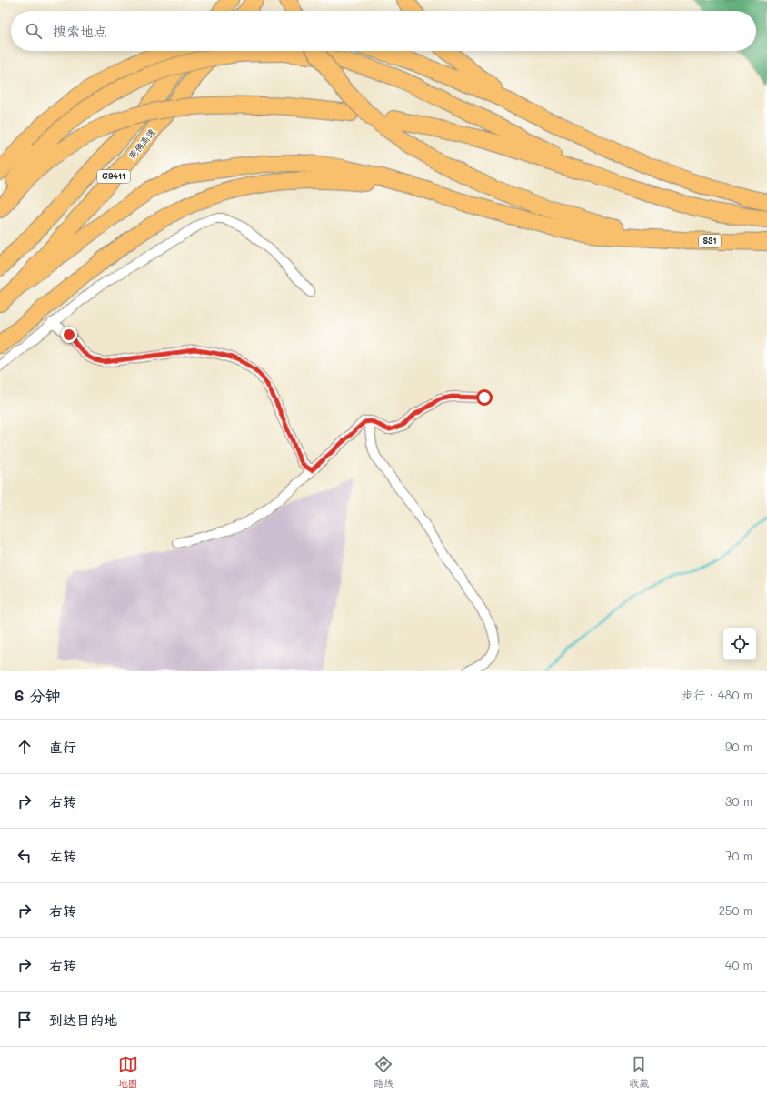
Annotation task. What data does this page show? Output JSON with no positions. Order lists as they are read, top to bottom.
{
  "streets": {
    "highway": ["莞佛高速", "G9411", "S31"]
  },
  "page": {
    "search": "搜索地点",
    "heading": ["6 分钟", "步行 · 480 m"],
    "list": [
      ["直行", "90 m"],
      ["右转", "30 m"],
      ["左转", "70 m"],
      ["右转", "250 m"],
      ["右转", "40 m"],
      "到达目的地"
    ],
    "nav": ["地图", "路线", "收藏"]
  }
}
